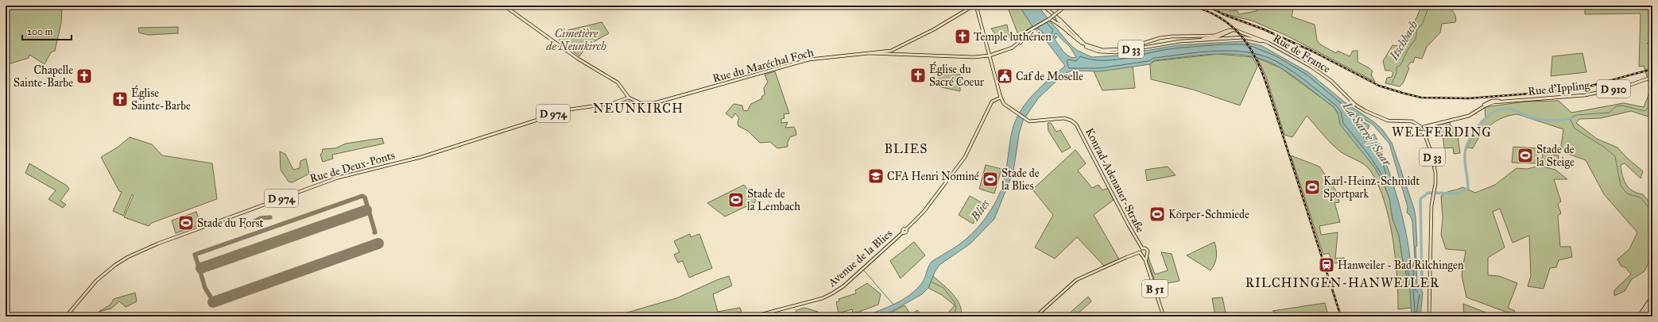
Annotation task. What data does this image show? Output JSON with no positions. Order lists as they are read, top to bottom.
{
  "streets": {
    "main road": [
      "D 33",
      "Rue de France",
      "Rue du Maréchal Foch",
      "Rue d'Ippling",
      "D 910",
      "D 974",
      "Rue de Deux-Ponts",
      "Konrad-Adenauer-Straße",
      "Avenue de la Blies",
      "B 51"
    ]
  },
  "crossings": [
    ["D 33", "Rue de France"],
    ["D 33", "Rue du Maréchal Foch"],
    ["Rue de France", "Rue d'Ippling"],
    ["Rue du Maréchal Foch", "Rue de Deux-Ponts"],
    ["Konrad-Adenauer-Straße", "Avenue de la Blies"],
    ["Konrad-Adenauer-Straße", "B 51"]
  ],
  "districts": [
    "NEUNKIRCH",
    "WELFERDING",
    "BLIES",
    "RILCHINGEN-HANWEILER"
  ],
  "water": ["Itschbach", "La Sarre / Saar", "Blies"],
  "parks": ["Cimetière de Neunkirch"],
  "places": {
    "church": [
      "Temple luthérien",
      "Église du Sacré Coeur",
      "Chapelle Sainte-Barbe",
      "Église Sainte-Barbe"
    ],
    "public building": ["Caf de Moselle"],
    "sports": [
      "Stade de la Steige",
      "Stade de la Blies",
      "Karl-Heinz-Schmidt Sportpark",
      "Stade de la Lembach",
      "Körper-Schmiede",
      "Stade du Forst"
    ],
    "school or university": ["CFA Henri Nominé"],
    "station": ["Hanweiler - Bad Rilchingen"]
  },
  "scale_bar": "200 m"
}
